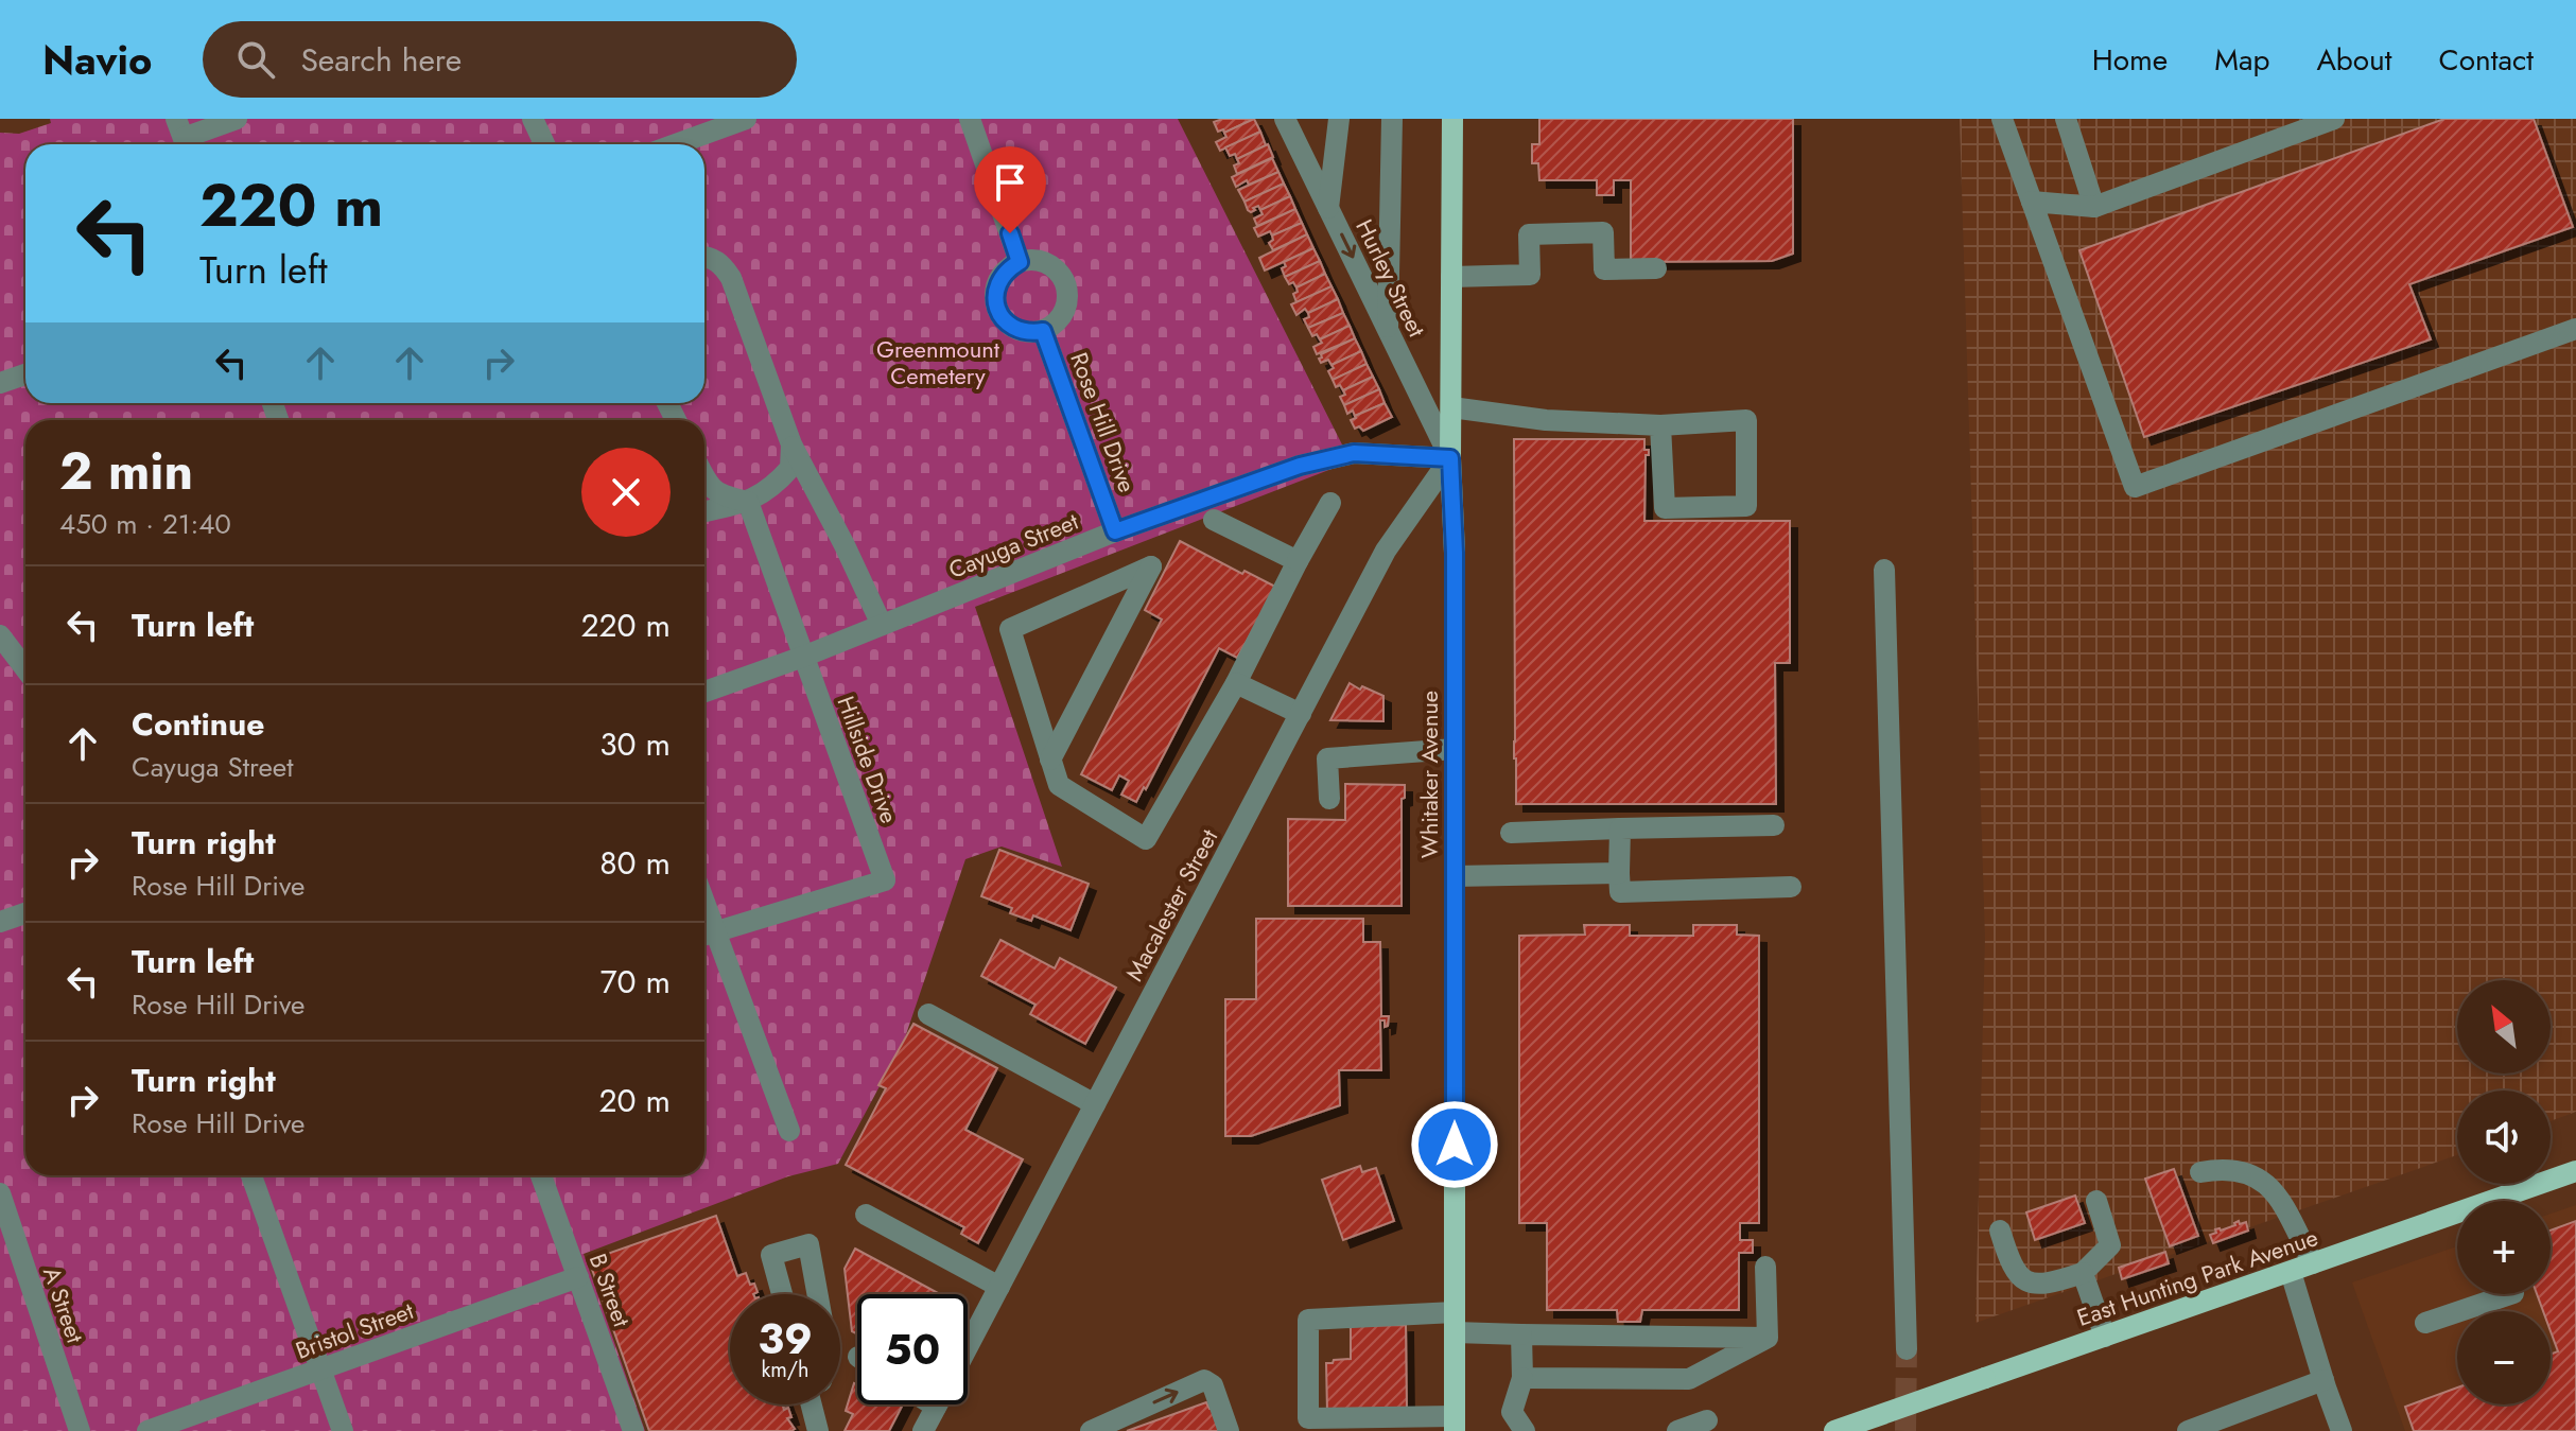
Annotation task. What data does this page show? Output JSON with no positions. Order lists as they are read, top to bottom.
{
  "streets": {
    "main road": ["Whitaker Avenue", "East Hunting Park Avenue"],
    "street": [
      "Hurley Street",
      "Rose Hill Drive",
      "Cayuga Street",
      "Hillside Drive",
      "Macalester Street",
      "B Street",
      "A Street",
      "Bristol Street"
    ]
  },
  "crossings": [
    ["Hurley Street", "Cayuga Street"],
    ["Hurley Street", "Whitaker Avenue"],
    ["Hurley Street", "Macalester Street"],
    ["Rose Hill Drive", "Cayuga Street"],
    ["Cayuga Street", "Hillside Drive"],
    ["Cayuga Street", "Whitaker Avenue"],
    ["Cayuga Street", "Macalester Street"],
    ["Whitaker Avenue", "Macalester Street"],
    ["B Street", "Bristol Street"]
  ],
  "one_way": ["Hurley Street"],
  "parks": ["Greenmount Cemetery"],
  "north": "top left",
  "page": {
    "header": "Navio",
    "search": "Search here",
    "nav": [
      "Home",
      "Map",
      "About",
      "Contact"
    ],
    "turn": ["220 m", "Turn left"],
    "heading": ["2 min", "450 m · 21:40"],
    "list": [
      {
        "name": "Turn left",
        "value": "220 m"
      },
      {
        "name": "Continue",
        "note": "Cayuga Street",
        "value": "30 m"
      },
      {
        "name": "Turn right",
        "note": "Rose Hill Drive",
        "value": "80 m"
      },
      {
        "name": "Turn left",
        "note": "Rose Hill Drive",
        "value": "70 m"
      },
      {
        "name": "Turn right",
        "note": "Rose Hill Drive",
        "value": "20 m"
      }
    ],
    "map_buttons": ["+", "−"],
    "speed": "39 km/h",
    "limit": "50"
  }
}
